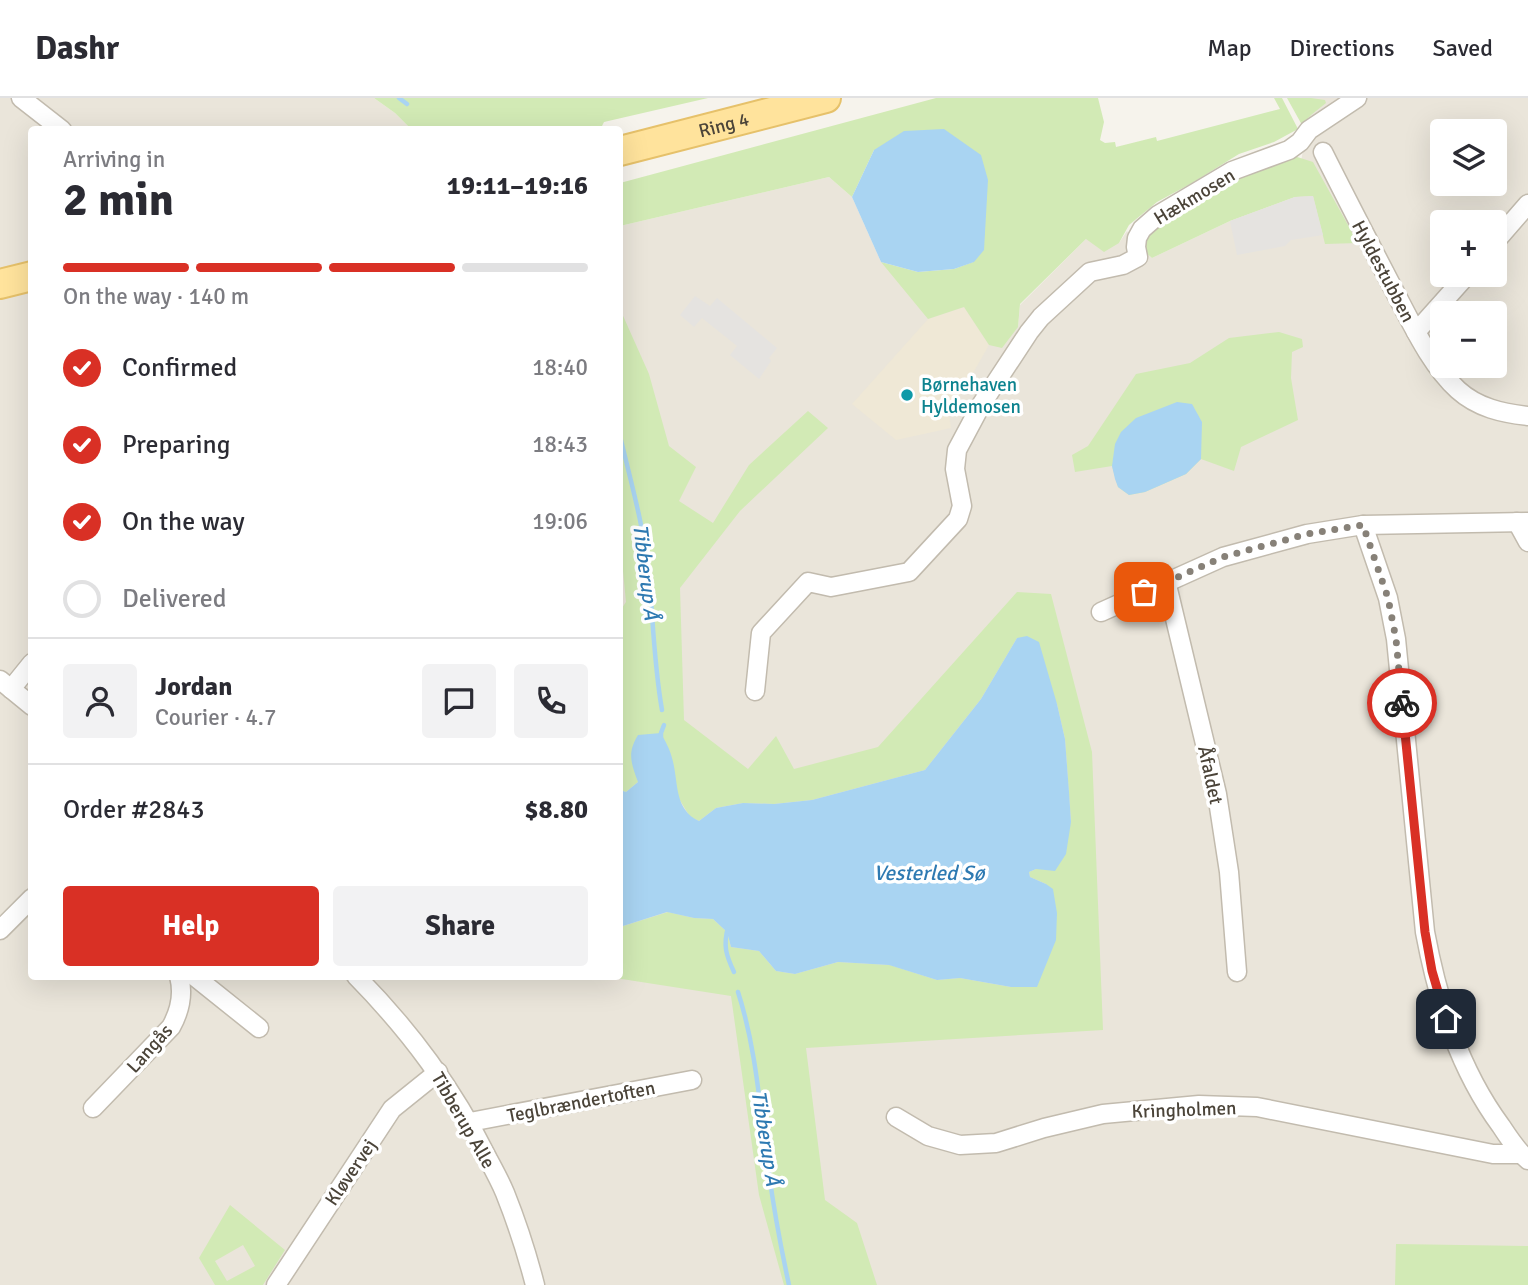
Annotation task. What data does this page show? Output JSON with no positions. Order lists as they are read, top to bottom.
{
  "streets": {
    "main road": ["Ring 4"],
    "street": [
      "Hækmosen",
      "Hyldestubben",
      "Åfaldet",
      "Langås",
      "Teglbrændertoften",
      "Kringholmen",
      "Tibberup Alle",
      "Kløvervej"
    ]
  },
  "crossings": [
    ["Teglbrændertoften", "Tibberup Alle"],
    ["Tibberup Alle", "Kløvervej"]
  ],
  "water": ["Tibberup Å", "Vesterled Sø"],
  "places": ["Børnehaven Hyldemosen"],
  "page": {
    "header": "Dashr",
    "nav": ["Map", "Directions", "Saved"],
    "map_buttons": ["+", "−"],
    "heading": ["2 min", "Arriving in", "19:11–19:16"],
    "panel": [
      "Jordan",
      "Courier · 4.7",
      "Order #2843",
      "$8.80"
    ],
    "bar": "On the way · 140 m",
    "list": [
      ["Confirmed", "18:40"],
      ["Preparing", "18:43"],
      ["On the way", "19:06"],
      "Delivered"
    ],
    "buttons": ["Help", "Share"]
  }
}
